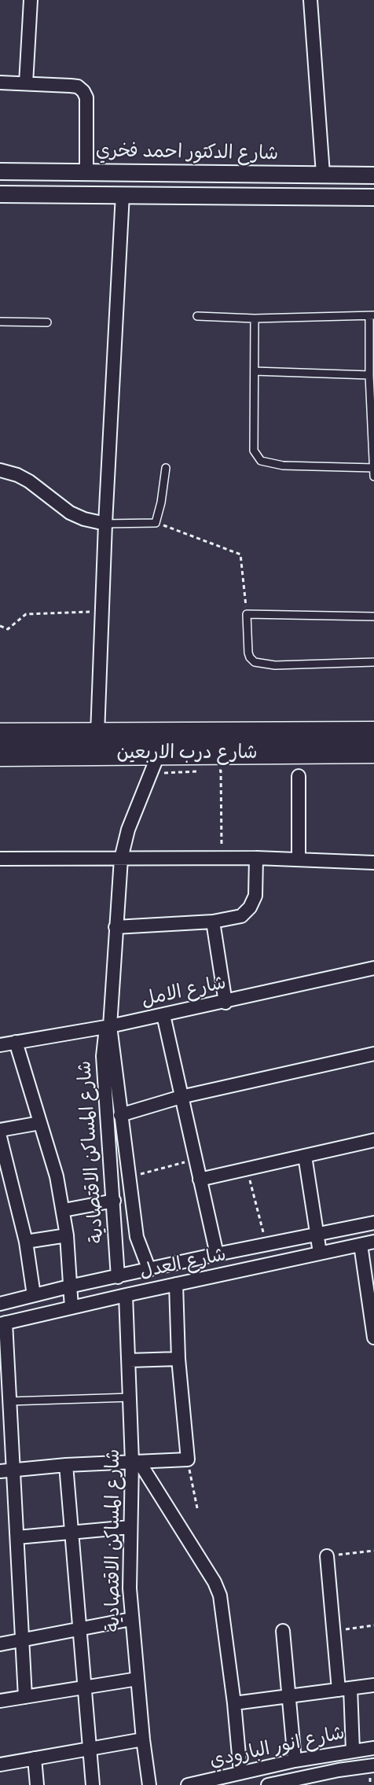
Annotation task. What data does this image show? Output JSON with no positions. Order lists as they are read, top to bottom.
{
  "streets": {
    "highway": ["شارع درب الاربعين"],
    "street": [
      "شارع الدكتور احمد فخري",
      "شارع الامل",
      "شارع المساكن الاقتصادية",
      "شارع العدل",
      "شارع انور البارودي"
    ]
  },
  "crossings": [
    ["شارع درب الاربعين", "شارع المساكن الاقتصادية"],
    ["شارع الامل", "شارع المساكن الاقتصادية"],
    ["شارع المساكن الاقتصادية", "شارع العدل"]
  ]
}
